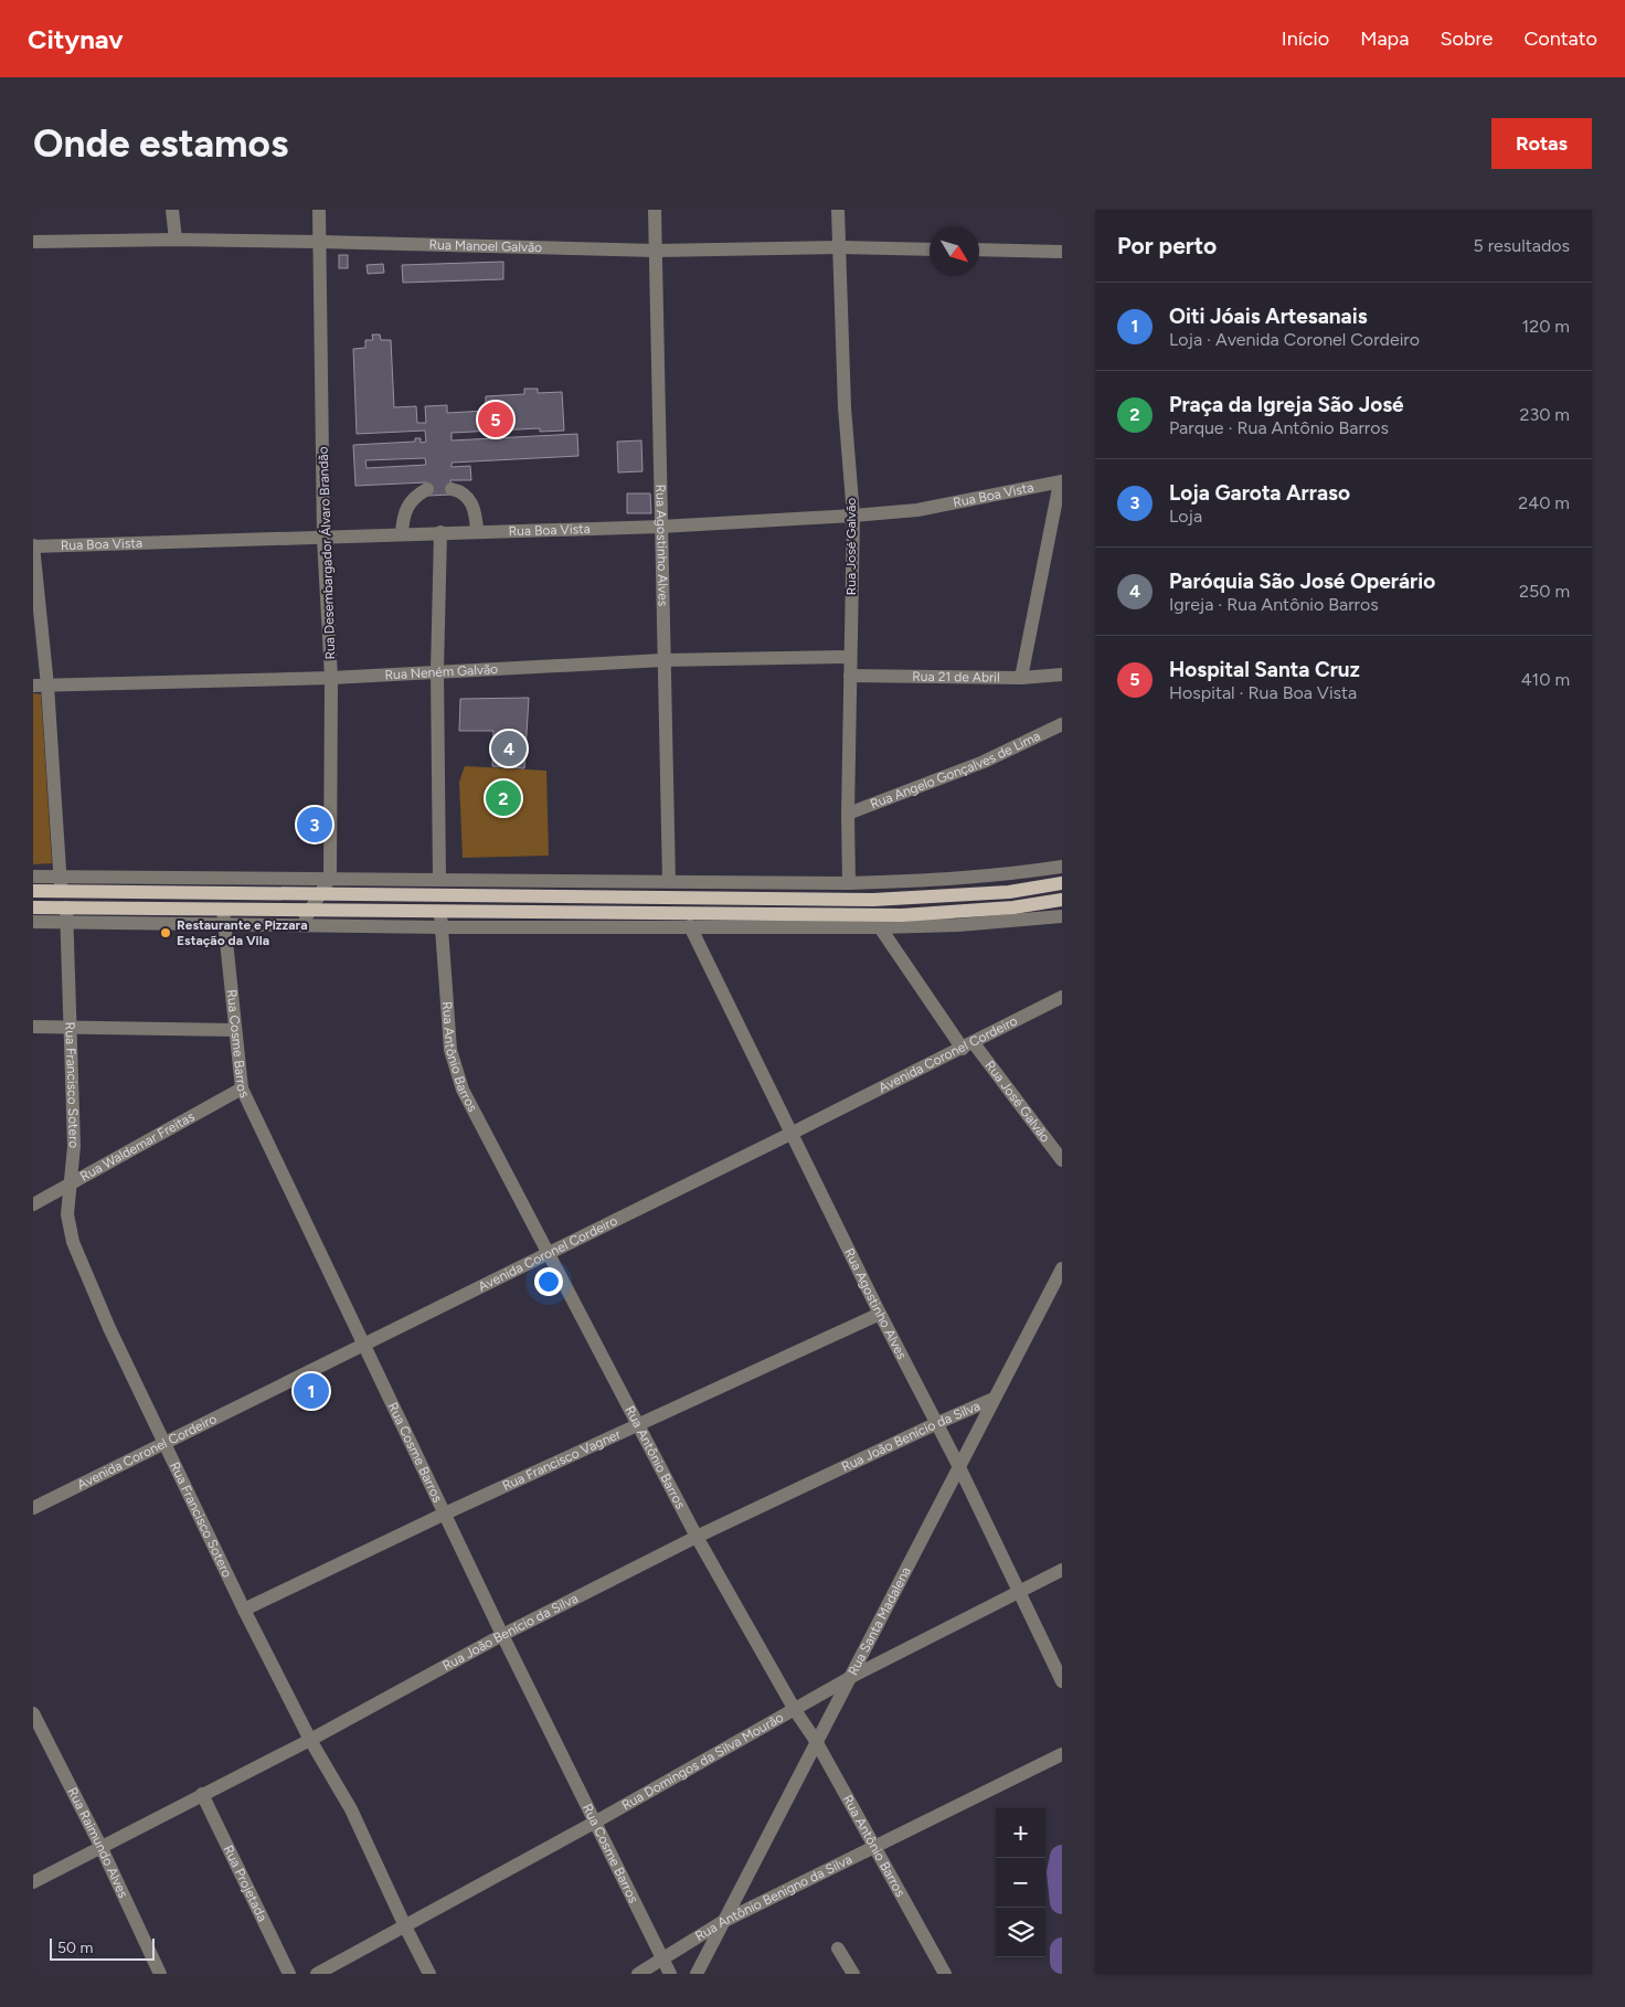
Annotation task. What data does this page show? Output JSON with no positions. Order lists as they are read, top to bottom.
{
  "streets": {
    "street": [
      "Rua Manoel Galvão",
      "Rua Boa Vista",
      "Rua Agostinho Alves",
      "Rua José Galvão",
      "Rua Desembargador Álvaro Brandão",
      "Rua Neném Galvão",
      "Rua 21 de Abril",
      "Rua Angelo Gonçalves de Lima",
      "Rua Cosme Barros",
      "Avenida Coronel Cordeiro",
      "Rua Antônio Barros",
      "Rua Francisco Sotero",
      "Rua Waldemar Freitas",
      "Rua João Benício da Silva",
      "Rua Francisco Vagner",
      "Rua Santa Madalena",
      "Rua Domingos da Silva Mourão",
      "Rua Raimundo Alves",
      "Rua Projetada",
      "Rua Antônio Benigno da Silva"
    ]
  },
  "crossings": [
    ["Rua Manoel Galvão", "Rua Agostinho Alves"],
    ["Rua Manoel Galvão", "Rua José Galvão"],
    ["Rua Manoel Galvão", "Rua Desembargador Álvaro Brandão"],
    ["Rua Boa Vista", "Rua Agostinho Alves"],
    ["Rua Boa Vista", "Rua José Galvão"],
    ["Rua Boa Vista", "Rua Desembargador Álvaro Brandão"],
    ["Rua Agostinho Alves", "Rua Neném Galvão"],
    ["Rua Agostinho Alves", "Avenida Coronel Cordeiro"],
    ["Rua Agostinho Alves", "Rua João Benício da Silva"],
    ["Rua Agostinho Alves", "Rua Francisco Vagner"],
    ["Rua Agostinho Alves", "Rua Santa Madalena"],
    ["Rua Agostinho Alves", "Rua Domingos da Silva Mourão"],
    ["Rua José Galvão", "Rua Neném Galvão"],
    ["Rua José Galvão", "Rua 21 de Abril"],
    ["Rua José Galvão", "Rua Angelo Gonçalves de Lima"],
    ["Rua José Galvão", "Avenida Coronel Cordeiro"],
    ["Rua Desembargador Álvaro Brandão", "Rua Neném Galvão"],
    ["Rua Cosme Barros", "Avenida Coronel Cordeiro"],
    ["Rua Cosme Barros", "Rua Waldemar Freitas"],
    ["Rua Cosme Barros", "Rua João Benício da Silva"],
    ["Rua Cosme Barros", "Rua Francisco Vagner"],
    ["Rua Cosme Barros", "Rua Domingos da Silva Mourão"],
    ["Rua Cosme Barros", "Rua Antônio Benigno da Silva"],
    ["Avenida Coronel Cordeiro", "Rua Antônio Barros"],
    ["Avenida Coronel Cordeiro", "Rua Francisco Sotero"],
    ["Rua Antônio Barros", "Rua João Benício da Silva"],
    ["Rua Antônio Barros", "Rua Francisco Vagner"],
    ["Rua Antônio Barros", "Rua Santa Madalena"],
    ["Rua Antônio Barros", "Rua Domingos da Silva Mourão"],
    ["Rua Antônio Barros", "Rua Antônio Benigno da Silva"],
    ["Rua Francisco Sotero", "Rua Waldemar Freitas"],
    ["Rua Francisco Sotero", "Rua João Benício da Silva"],
    ["Rua Francisco Sotero", "Rua Francisco Vagner"],
    ["Rua Francisco Sotero", "Rua Domingos da Silva Mourão"],
    ["Rua João Benício da Silva", "Rua Santa Madalena"],
    ["Rua João Benício da Silva", "Rua Raimundo Alves"],
    ["Rua João Benício da Silva", "Rua Projetada"],
    ["Rua Santa Madalena", "Rua Domingos da Silva Mourão"],
    ["Rua Santa Madalena", "Rua Antônio Benigno da Silva"]
  ],
  "places": ["Restaurante e Pizzara Estação da Vila"],
  "scale_bar": "50 m",
  "north": "bottom right",
  "page": {
    "header": "Citynav",
    "nav": [
      "Início",
      "Mapa",
      "Sobre",
      "Contato"
    ],
    "buttons": "Rotas",
    "title": "Onde estamos",
    "heading": ["Por perto", "5 resultados"],
    "list": [
      {
        "mark": "1",
        "name": "Oiti Jóais Artesanais",
        "note": "Loja · Avenida Coronel Cordeiro",
        "value": "120 m"
      },
      {
        "mark": "2",
        "name": "Praça da Igreja São José",
        "note": "Parque · Rua Antônio Barros",
        "value": "230 m"
      },
      {
        "mark": "3",
        "name": "Loja Garota Arraso",
        "note": "Loja",
        "value": "240 m"
      },
      {
        "mark": "4",
        "name": "Paróquia São José Operário",
        "note": "Igreja · Rua Antônio Barros",
        "value": "250 m"
      },
      {
        "mark": "5",
        "name": "Hospital Santa Cruz",
        "note": "Hospital · Rua Boa Vista",
        "value": "410 m"
      }
    ],
    "pins": [
      "5",
      "4",
      "2",
      "3",
      "1"
    ],
    "map_buttons": ["+", "−"],
    "scale": "50 m"
  }
}
